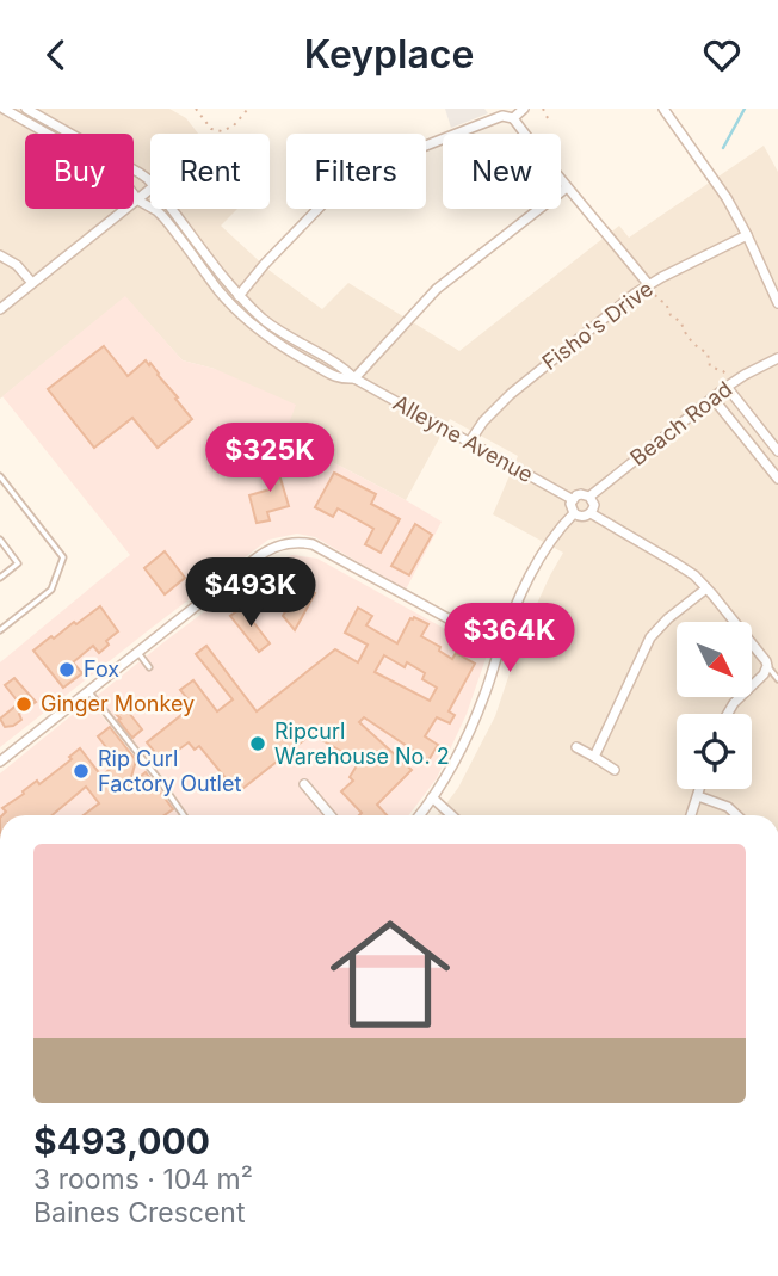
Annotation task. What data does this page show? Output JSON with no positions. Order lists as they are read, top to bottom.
{
  "streets": {
    "street": ["Fisho's Drive", "Beach Road", "Alleyne Avenue"]
  },
  "crossings": [
    ["Fisho's Drive", "Alleyne Avenue"],
    ["Beach Road", "Alleyne Avenue"]
  ],
  "places": [
    "Fox",
    "Ginger Monkey",
    "Ripcurl Warehouse No. 2",
    "Rip Curl Factory Outlet"
  ],
  "north": "bottom right",
  "page": {
    "header": "Keyplace",
    "chip": [
      "Buy",
      "Rent",
      "Filters",
      "New"
    ],
    "price": ["$325K", "$493K", "$364K"],
    "list": [
      {
        "name": "$493,000",
        "note": "3 rooms · 104 m² · Baines Crescent"
      }
    ]
  }
}
